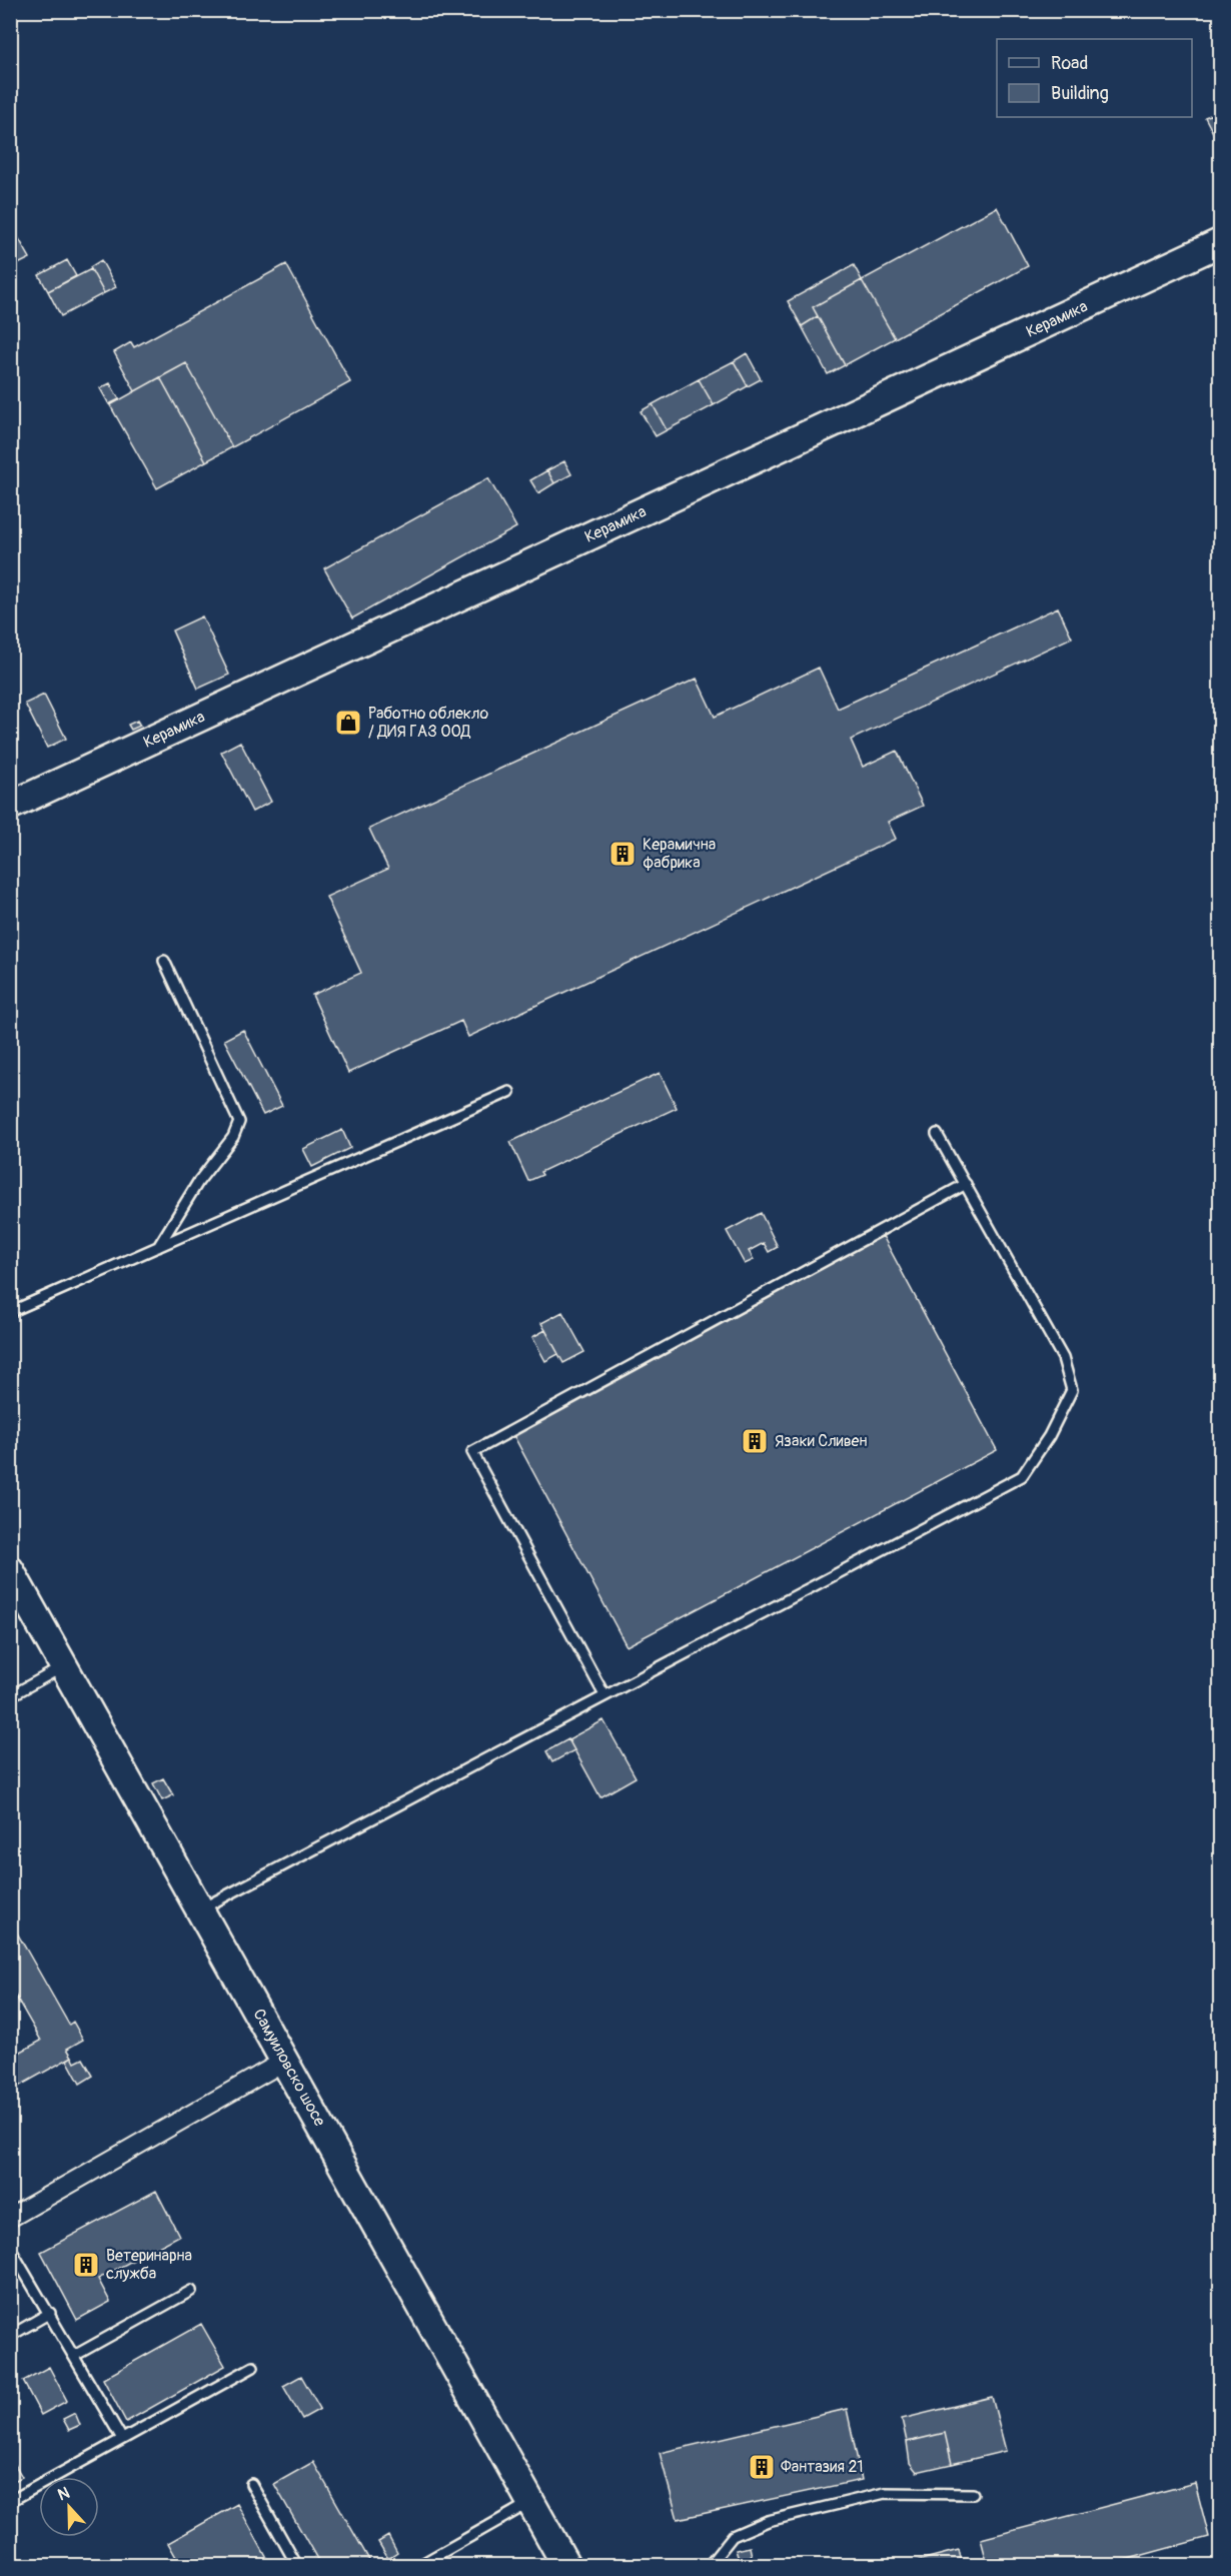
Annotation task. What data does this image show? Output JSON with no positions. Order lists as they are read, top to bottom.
{
  "streets": {
    "street": ["Керамика", "Самуиловско шосе"]
  },
  "places": {
    "shop": ["Работно облекло / ДИЯ ГАЗ ООД"],
    "building": [
      "Керамична фабрика",
      "Язаки Сливен",
      "Ветеринарна служба",
      "Фантазия 21"
    ]
  },
  "legend": ["Road", "Building"],
  "north": "top"
}
